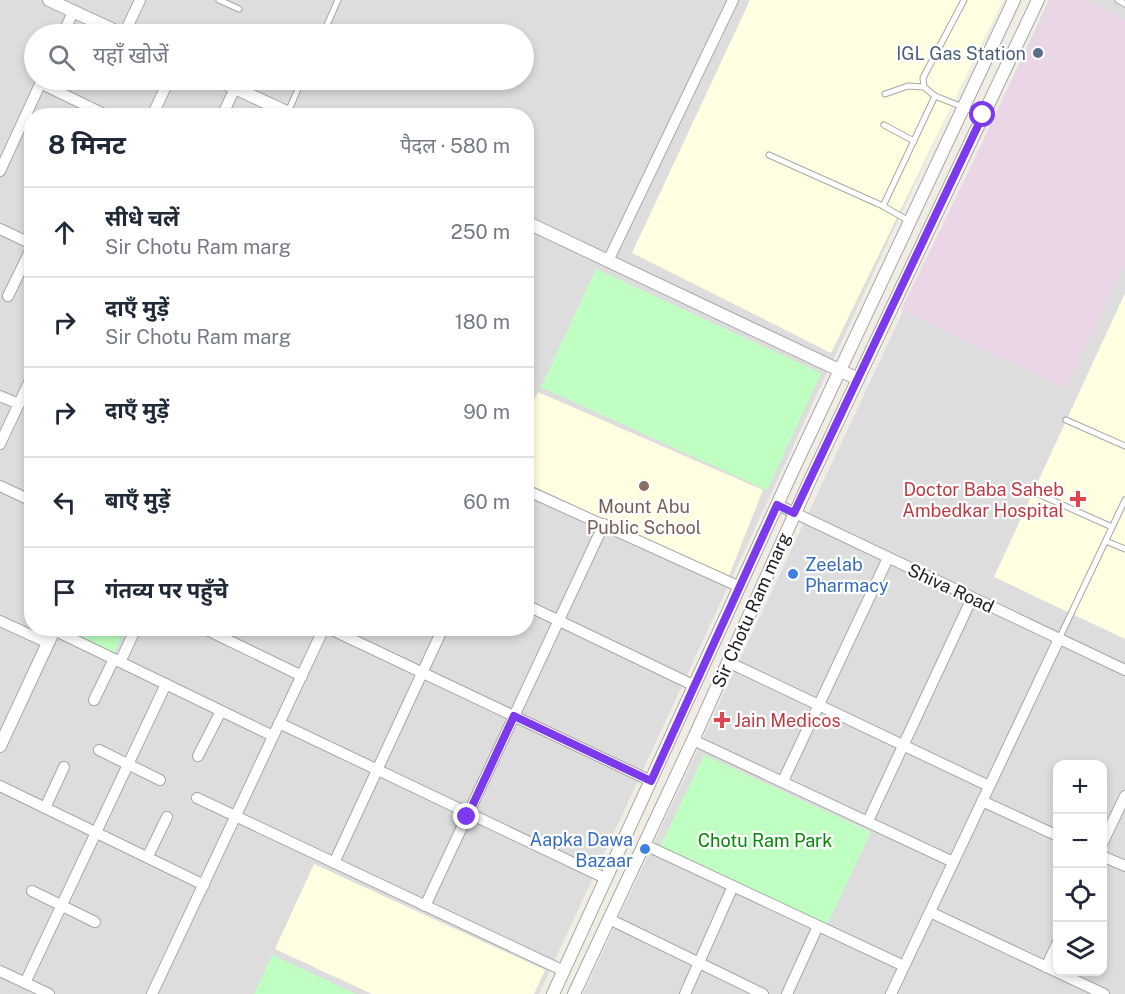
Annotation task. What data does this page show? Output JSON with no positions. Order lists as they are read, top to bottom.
{
  "streets": {
    "street": ["Shiva Road", "Sir Chotu Ram marg"]
  },
  "crossings": [
    ["Shiva Road", "Sir Chotu Ram marg"]
  ],
  "parks": ["Chotu Ram Park"],
  "places": {
    "other": [
      "IGL Gas Station",
      "Mount Abu Public School",
      "Zeelab Pharmacy",
      "Aapka Dawa Bazaar"
    ],
    "health": ["Doctor Baba Saheb Ambedkar Hospital", "Jain Medicos"]
  },
  "page": {
    "search": "यहाँ खोजें",
    "heading": ["8 मिनट", "पैदल · 580 m"],
    "list": [
      ["सीधे चलें", "Sir Chotu Ram marg", "250 m"],
      ["दाएँ मुड़ें", "Sir Chotu Ram marg", "180 m"],
      ["दाएँ मुड़ें", "90 m"],
      ["बाएँ मुड़ें", "60 m"],
      "गंतव्य पर पहुँचे"
    ],
    "map_buttons": ["+", "−"]
  }
}
